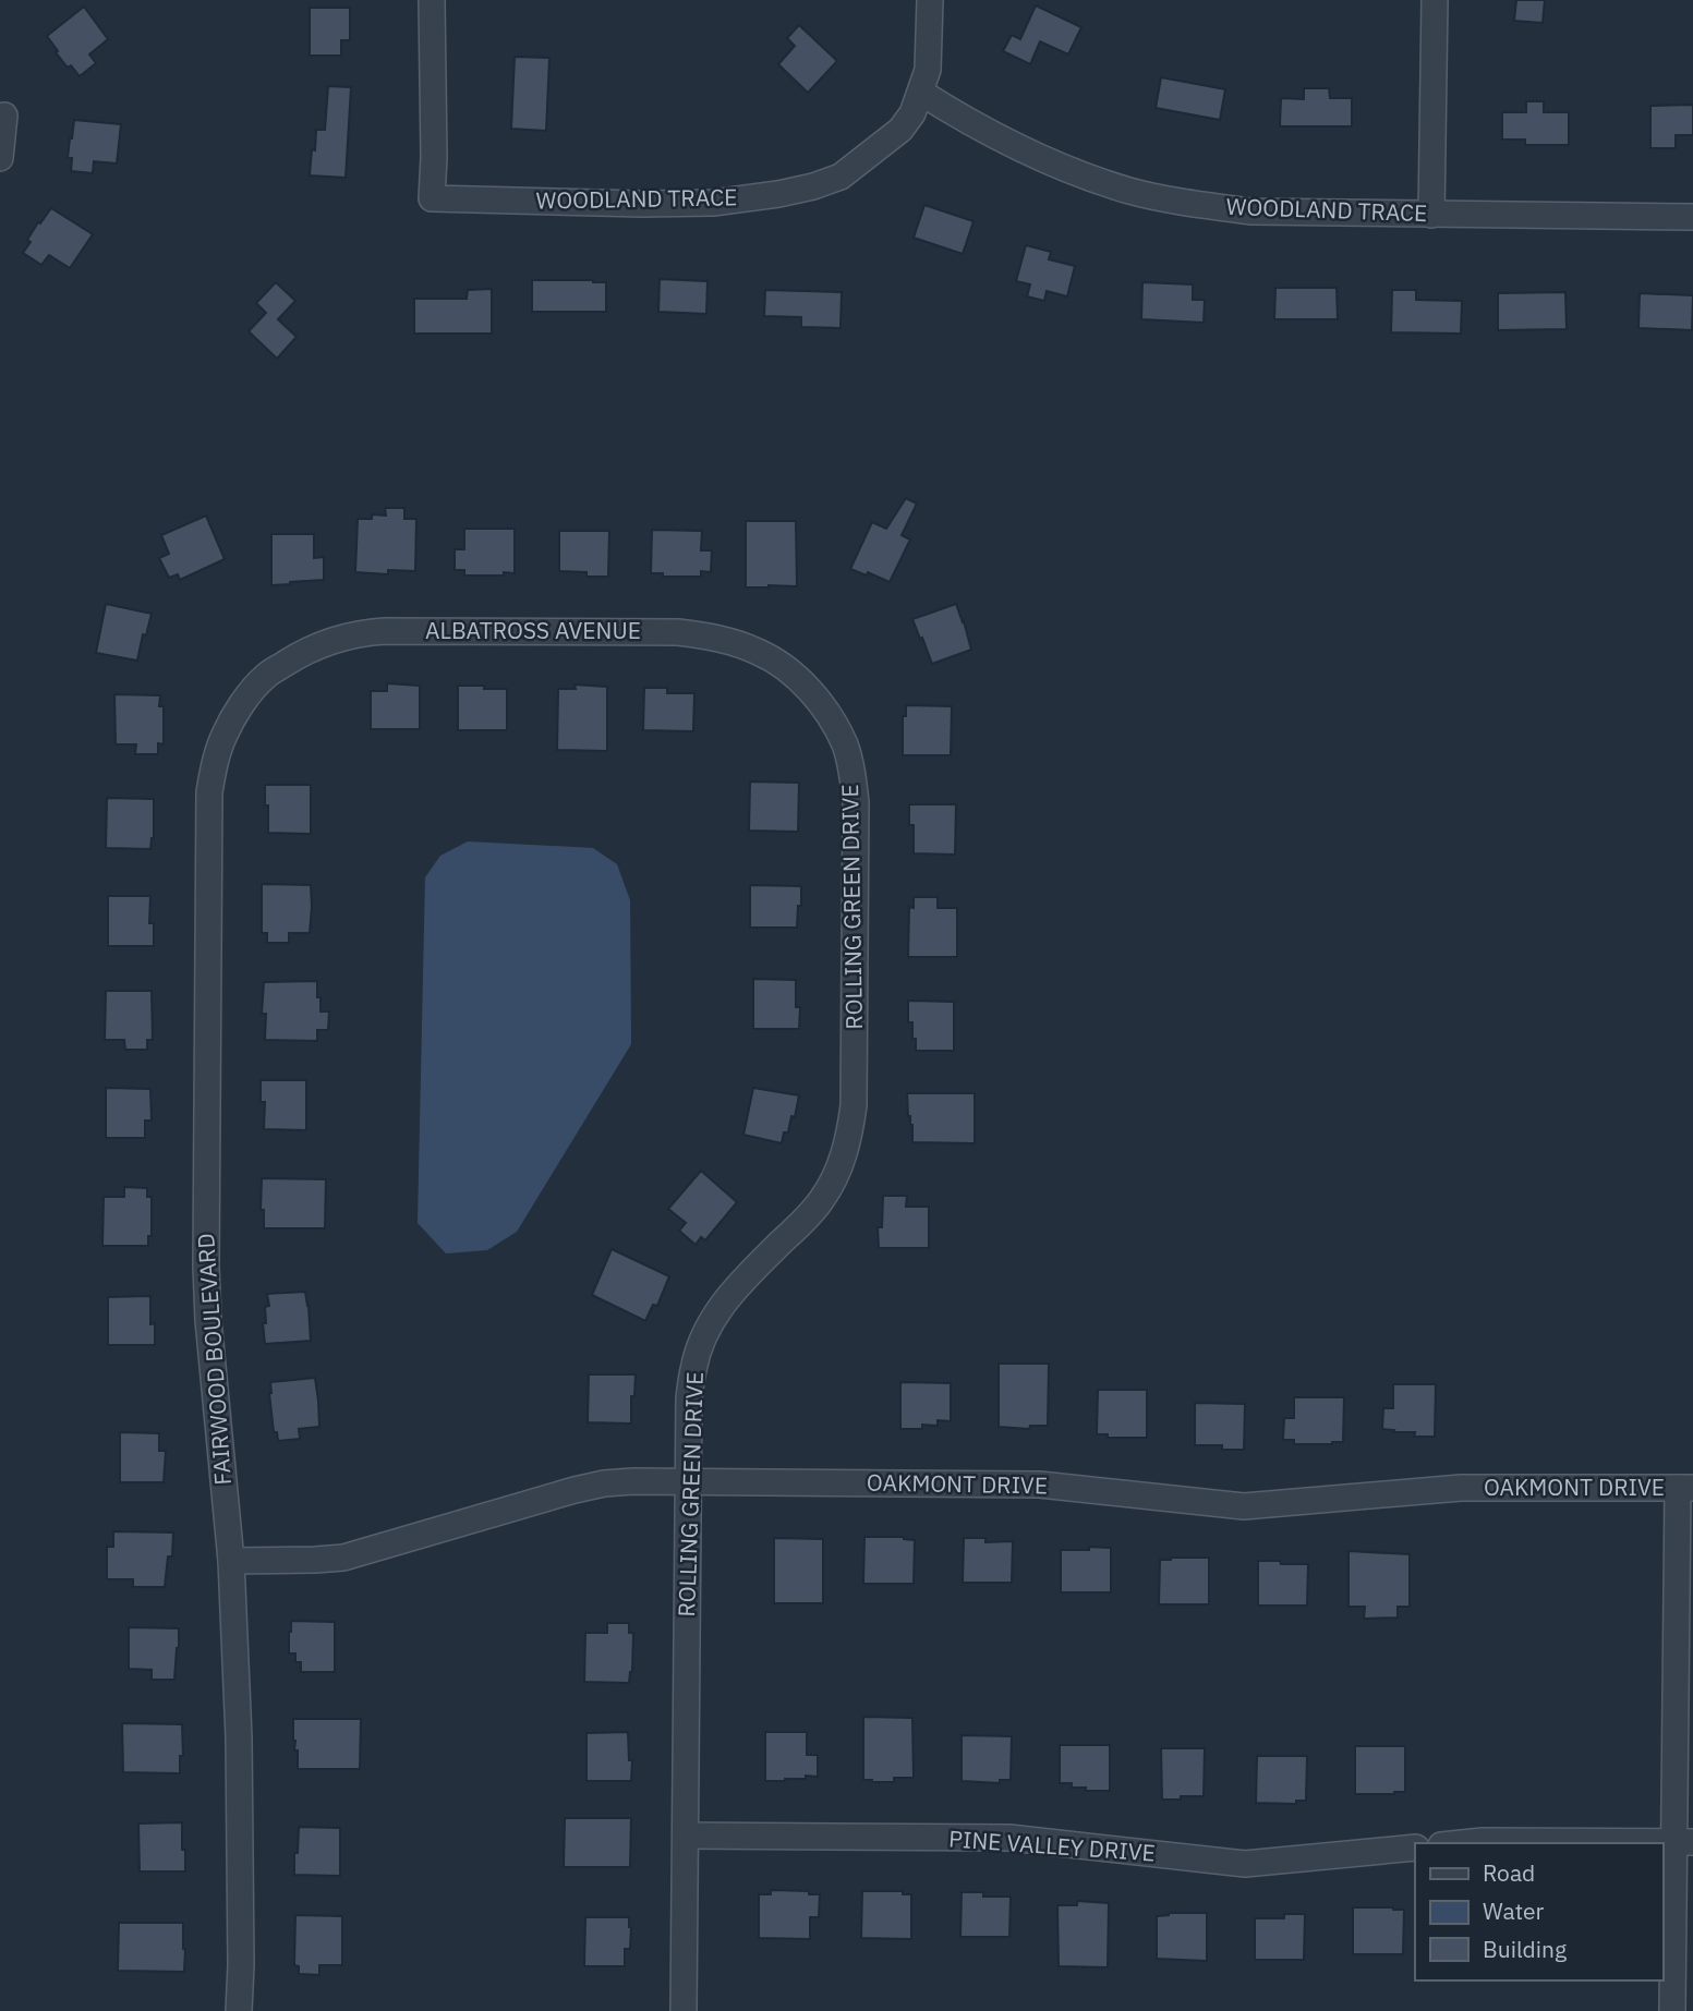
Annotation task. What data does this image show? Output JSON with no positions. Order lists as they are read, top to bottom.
{
  "streets": {
    "street": [
      "WOODLAND TRACE",
      "ALBATROSS AVENUE",
      "ROLLING GREEN DRIVE",
      "FAIRWOOD BOULEVARD",
      "OAKMONT DRIVE",
      "PINE VALLEY DRIVE"
    ]
  },
  "crossings": [
    ["ALBATROSS AVENUE", "ROLLING GREEN DRIVE"],
    ["ALBATROSS AVENUE", "FAIRWOOD BOULEVARD"],
    ["ROLLING GREEN DRIVE", "OAKMONT DRIVE"],
    ["ROLLING GREEN DRIVE", "PINE VALLEY DRIVE"],
    ["FAIRWOOD BOULEVARD", "OAKMONT DRIVE"]
  ],
  "legend": ["Road", "Water", "Building"]
}
